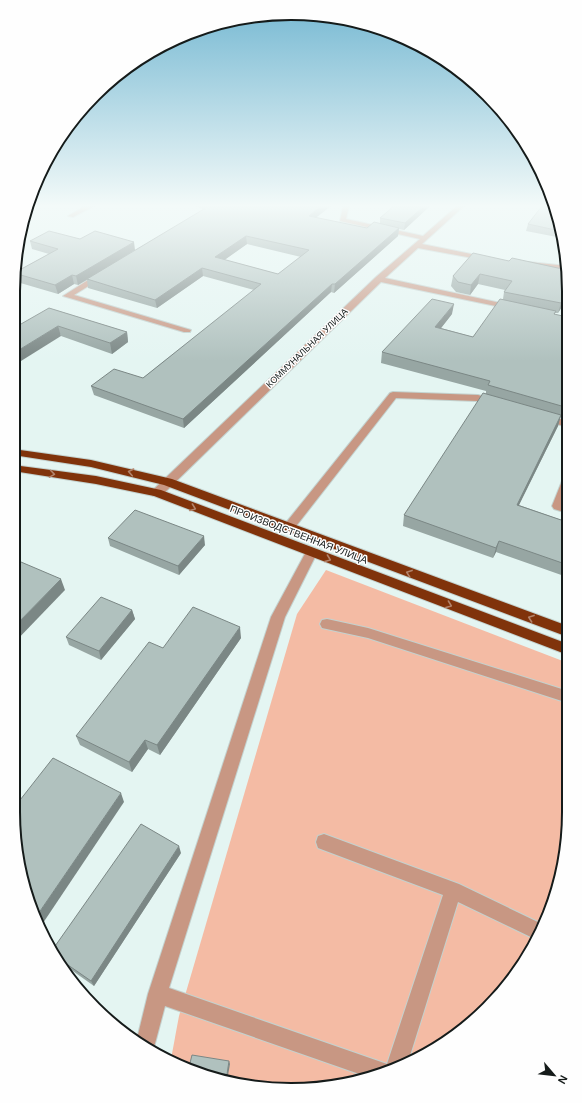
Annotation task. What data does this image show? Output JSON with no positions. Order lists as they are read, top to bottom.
{
  "streets": {
    "highway": ["ПРОИЗВОДСТВЕННАЯ УЛИЦА"],
    "street": ["КОММУНАЛЬНАЯ УЛИЦА"]
  },
  "crossings": [
    ["КОММУНАЛЬНАЯ УЛИЦА", "ПРОИЗВОДСТВЕННАЯ УЛИЦА"]
  ],
  "north": "bottom right"
}
